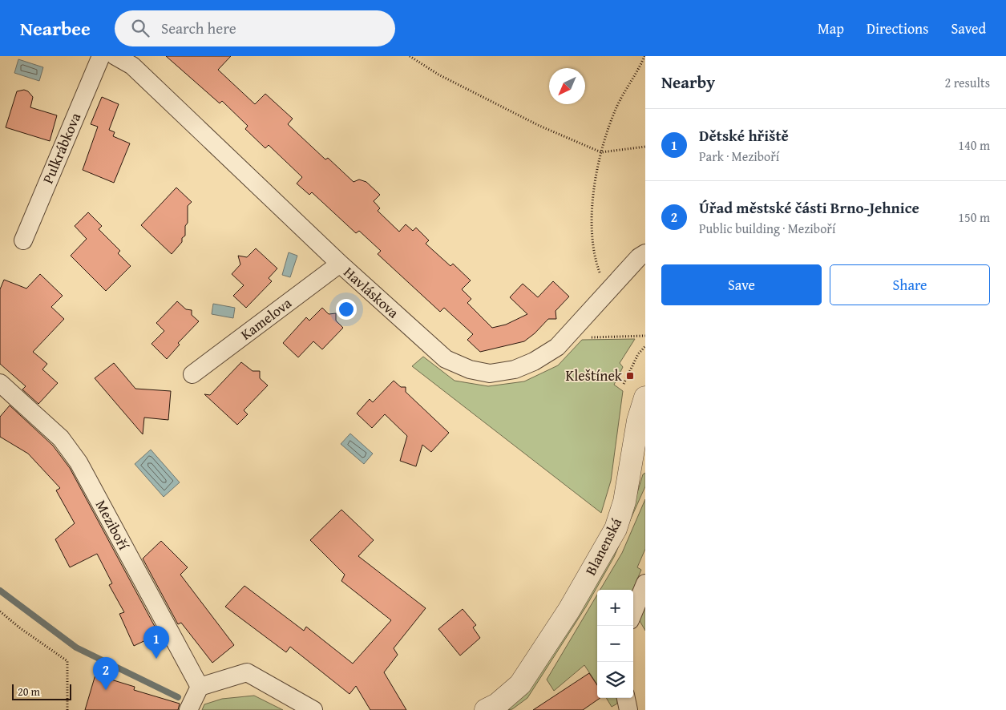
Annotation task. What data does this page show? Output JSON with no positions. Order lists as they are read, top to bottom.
{
  "streets": {
    "street": [
      "Pulkrábkova",
      "Havláskova",
      "Kamelova",
      "Meziboří",
      "Blanenská"
    ]
  },
  "crossings": [
    ["Havláskova", "Kamelova"]
  ],
  "places": {
    "transit": ["Kleštínek"]
  },
  "scale_bar": "20 m",
  "north": "bottom left",
  "page": {
    "header": "Nearbee",
    "search": "Search here",
    "nav": ["Map", "Directions", "Saved"],
    "heading": ["Nearby", "2 results"],
    "list": [
      {
        "mark": "1",
        "name": "Dětské hřiště",
        "note": "Park · Meziboří",
        "value": "140 m"
      },
      {
        "mark": "2",
        "name": "Úřad městské části Brno-Jehnice",
        "note": "Public building · Meziboří",
        "value": "150 m"
      }
    ],
    "buttons": ["Save", "Share"],
    "map_buttons": ["+", "−"],
    "pins": ["1", "2"],
    "scale": "20 m"
  }
}
